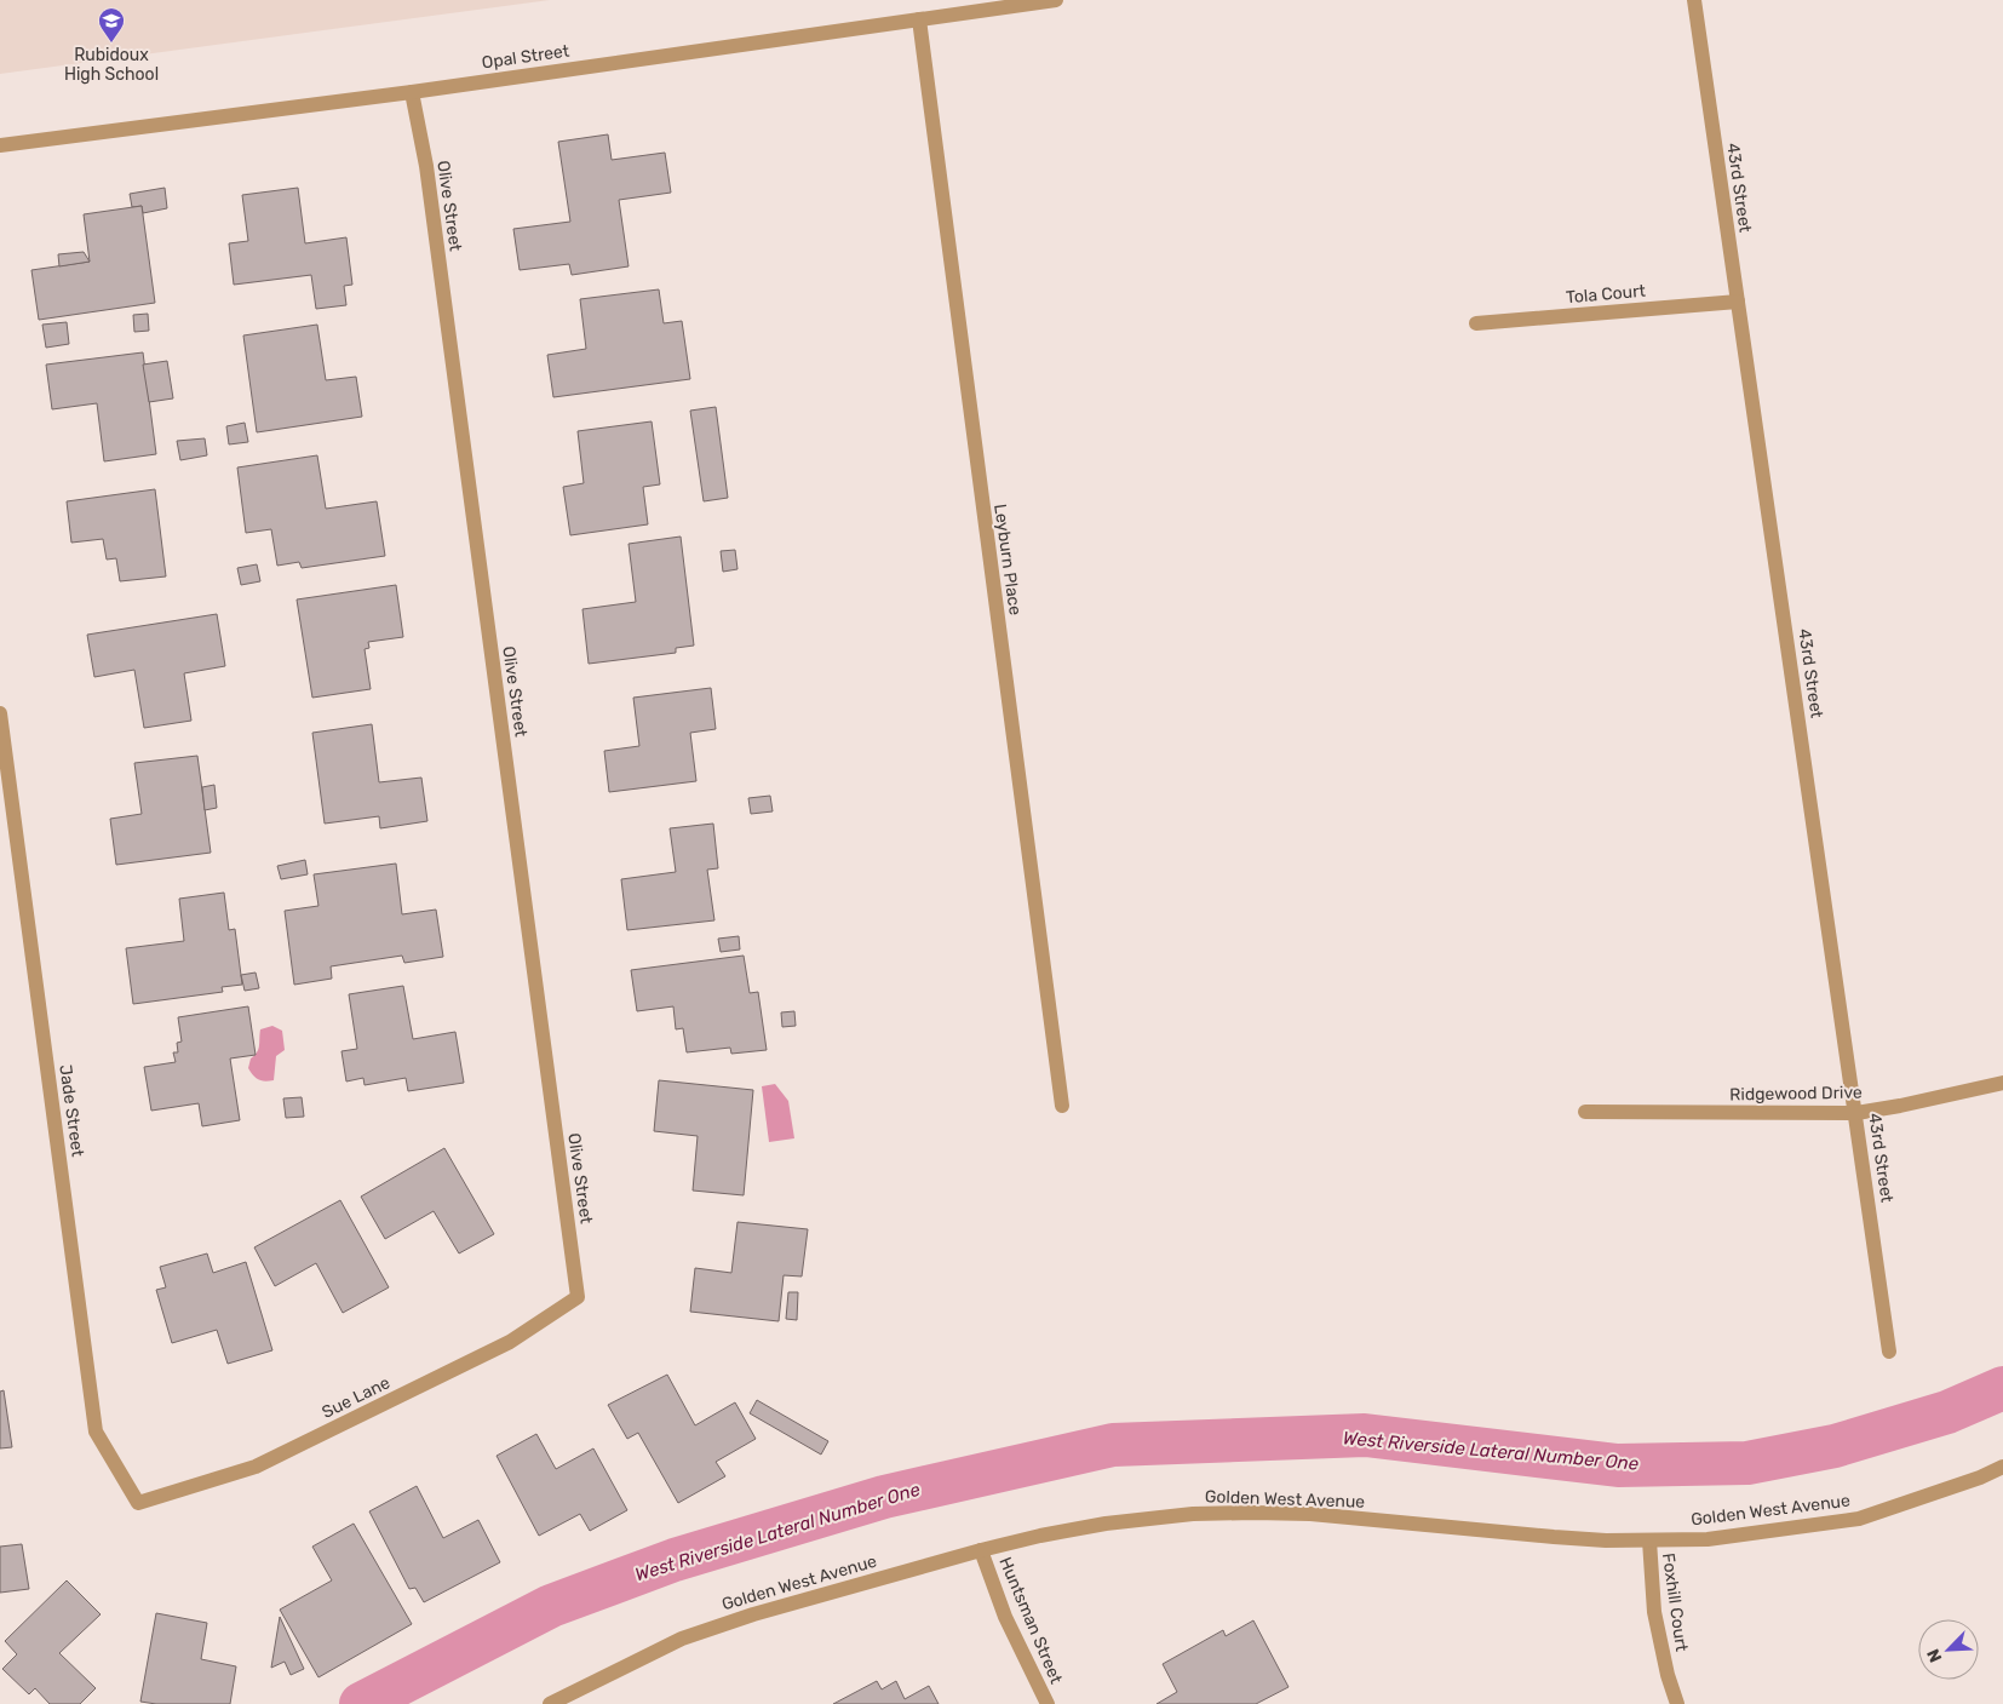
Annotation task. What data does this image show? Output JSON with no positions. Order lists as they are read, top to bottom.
{
  "streets": {
    "street": [
      "Opal Street",
      "43rd Street",
      "Olive Street",
      "Tola Court",
      "Leyburn Place",
      "Ridgewood Drive",
      "Jade Street",
      "Sue Lane",
      "Golden West Avenue",
      "Foxhill Court",
      "Huntsman Street"
    ]
  },
  "crossings": [
    ["Opal Street", "Olive Street"],
    ["Opal Street", "Leyburn Place"],
    ["43rd Street", "Tola Court"],
    ["43rd Street", "Ridgewood Drive"],
    ["Olive Street", "Sue Lane"],
    ["Jade Street", "Sue Lane"],
    ["Golden West Avenue", "Foxhill Court"],
    ["Golden West Avenue", "Huntsman Street"]
  ],
  "water": ["West Riverside Lateral Number One"],
  "places": {
    "school or university": ["Rubidoux High School"]
  },
  "north": "bottom left"
}
